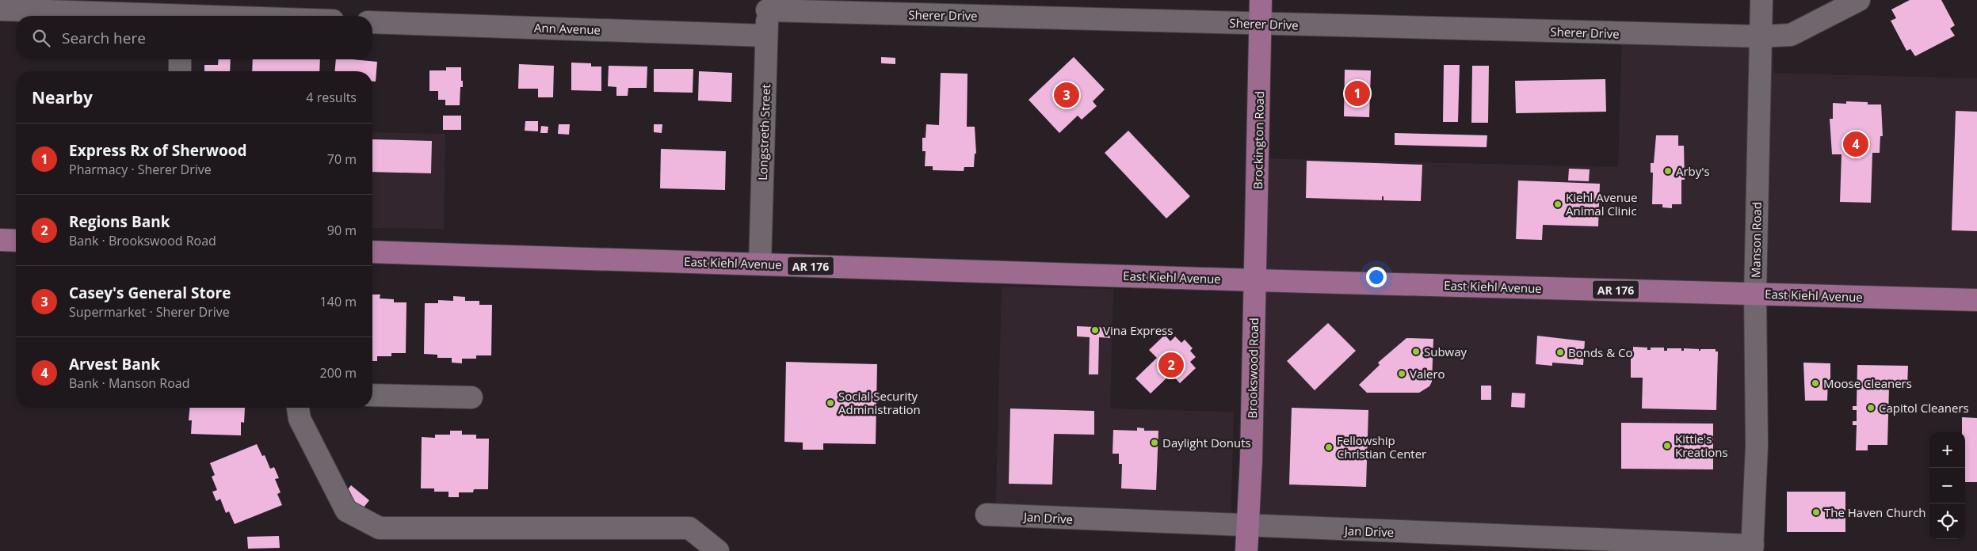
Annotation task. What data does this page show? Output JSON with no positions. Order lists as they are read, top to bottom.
{
  "streets": {
    "main road": [
      "Brockington Road",
      "East Kiehl Avenue",
      "AR 176",
      "Brookswood Road"
    ],
    "street": [
      "Sherer Drive",
      "Ann Avenue",
      "Longstreth Street",
      "Manson Road",
      "Jan Drive"
    ]
  },
  "crossings": [
    ["Sherer Drive", "Longstreth Street"],
    ["Sherer Drive", "Brockington Road"],
    ["Sherer Drive", "Manson Road"],
    ["Ann Avenue", "Longstreth Street"],
    ["Longstreth Street", "East Kiehl Avenue"],
    ["Brockington Road", "East Kiehl Avenue"],
    ["Brockington Road", "Brookswood Road"],
    ["Manson Road", "East Kiehl Avenue"],
    ["Manson Road", "Jan Drive"],
    ["East Kiehl Avenue", "Brookswood Road"],
    ["Brookswood Road", "Jan Drive"]
  ],
  "places": [
    "Arby's",
    "Kiehl Avenue Animal Clinic",
    "Vina Express",
    "Subway",
    "Bonds & Co",
    "Valero",
    "Moose Cleaners",
    "Social Security Administration",
    "Capitol Cleaners",
    "Daylight Donuts",
    "Kittie's Kreations",
    "Fellowship Christian Center",
    "The Haven Church"
  ],
  "page": {
    "search": "Search here",
    "heading": ["Nearby", "4 results"],
    "pins": [
      "1",
      "3",
      "4",
      "2"
    ],
    "list": [
      {
        "mark": "1",
        "name": "Express Rx of Sherwood",
        "note": "Pharmacy · Sherer Drive",
        "value": "70 m"
      },
      {
        "mark": "2",
        "name": "Regions Bank",
        "note": "Bank · Brookswood Road",
        "value": "90 m"
      },
      {
        "mark": "3",
        "name": "Casey's General Store",
        "note": "Supermarket · Sherer Drive",
        "value": "140 m"
      },
      {
        "mark": "4",
        "name": "Arvest Bank",
        "note": "Bank · Manson Road",
        "value": "200 m"
      }
    ],
    "map_buttons": ["+", "−"]
  }
}
